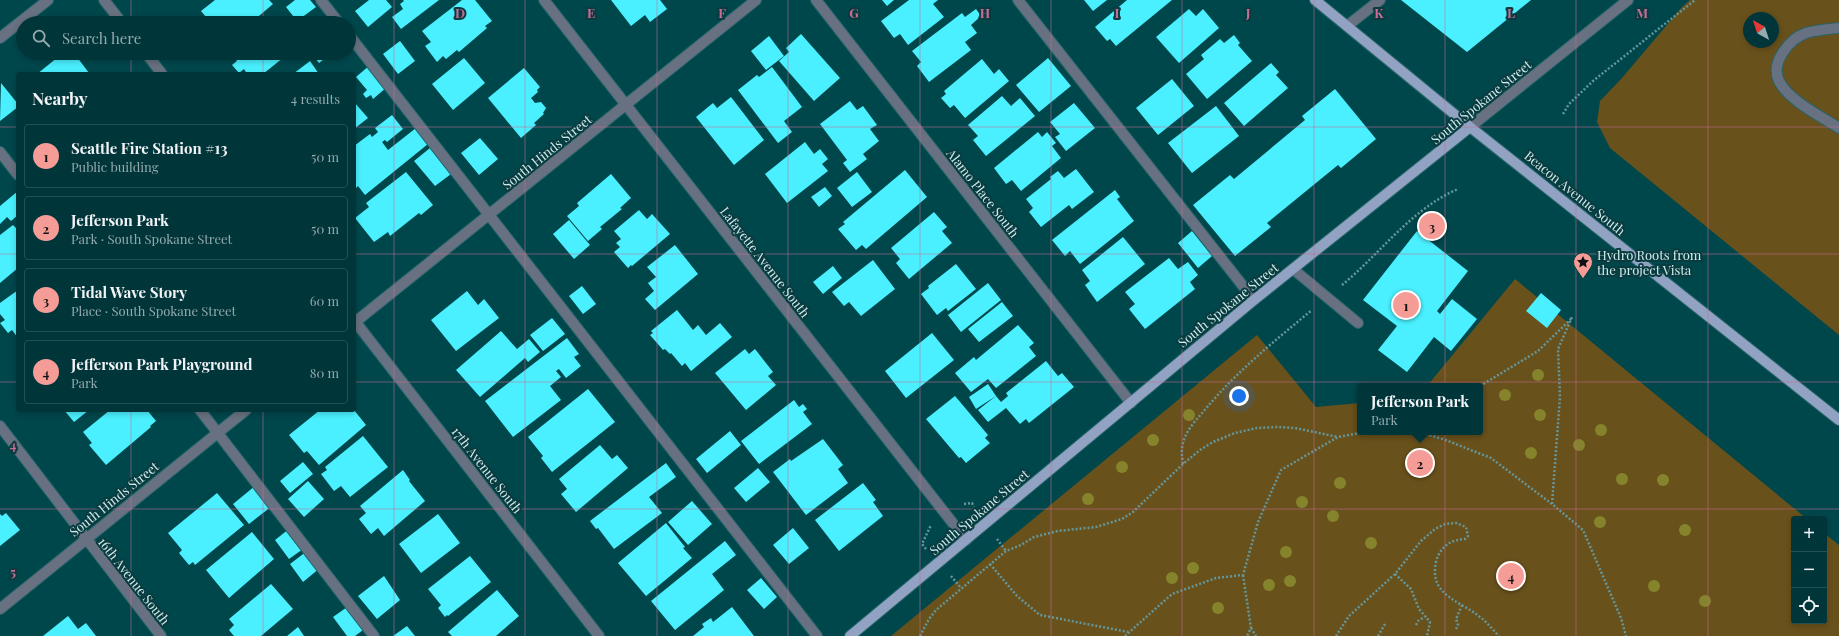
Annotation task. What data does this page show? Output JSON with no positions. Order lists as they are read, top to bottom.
{
  "streets": {
    "main road": ["South Spokane Street", "Beacon Avenue South"],
    "street": [
      "South Hinds Street",
      "Alamo Place South",
      "Lafayette Avenue South",
      "17th Avenue South",
      "16th Avenue South"
    ]
  },
  "crossings": [
    ["South Spokane Street", "Alamo Place South"],
    ["South Spokane Street", "Beacon Avenue South"],
    ["South Spokane Street", "Lafayette Avenue South"],
    ["South Hinds Street", "Lafayette Avenue South"],
    ["South Hinds Street", "16th Avenue South"]
  ],
  "places": {
    "place": ["Hydro Roots from the project Vista"]
  },
  "north": "top left",
  "page": {
    "search": "Search here",
    "heading": ["Nearby", "4 results"],
    "list": [
      {
        "mark": "1",
        "name": "Seattle Fire Station #13",
        "note": "Public building",
        "value": "50 m"
      },
      {
        "mark": "2",
        "name": "Jefferson Park",
        "note": "Park · South Spokane Street",
        "value": "50 m"
      },
      {
        "mark": "3",
        "name": "Tidal Wave Story",
        "note": "Place · South Spokane Street",
        "value": "60 m"
      },
      {
        "mark": "4",
        "name": "Jefferson Park Playground",
        "note": "Park",
        "value": "80 m"
      }
    ],
    "pins": [
      "3",
      "1",
      "2",
      "4"
    ],
    "popup": ["Jefferson Park", "Park"],
    "map_buttons": ["+", "−"]
  },
  "grid": {
    "columns": [
      "D",
      "E",
      "F",
      "G",
      "H",
      "I",
      "J",
      "K",
      "L",
      "M"
    ],
    "rows": ["4", "5"]
  }
}
